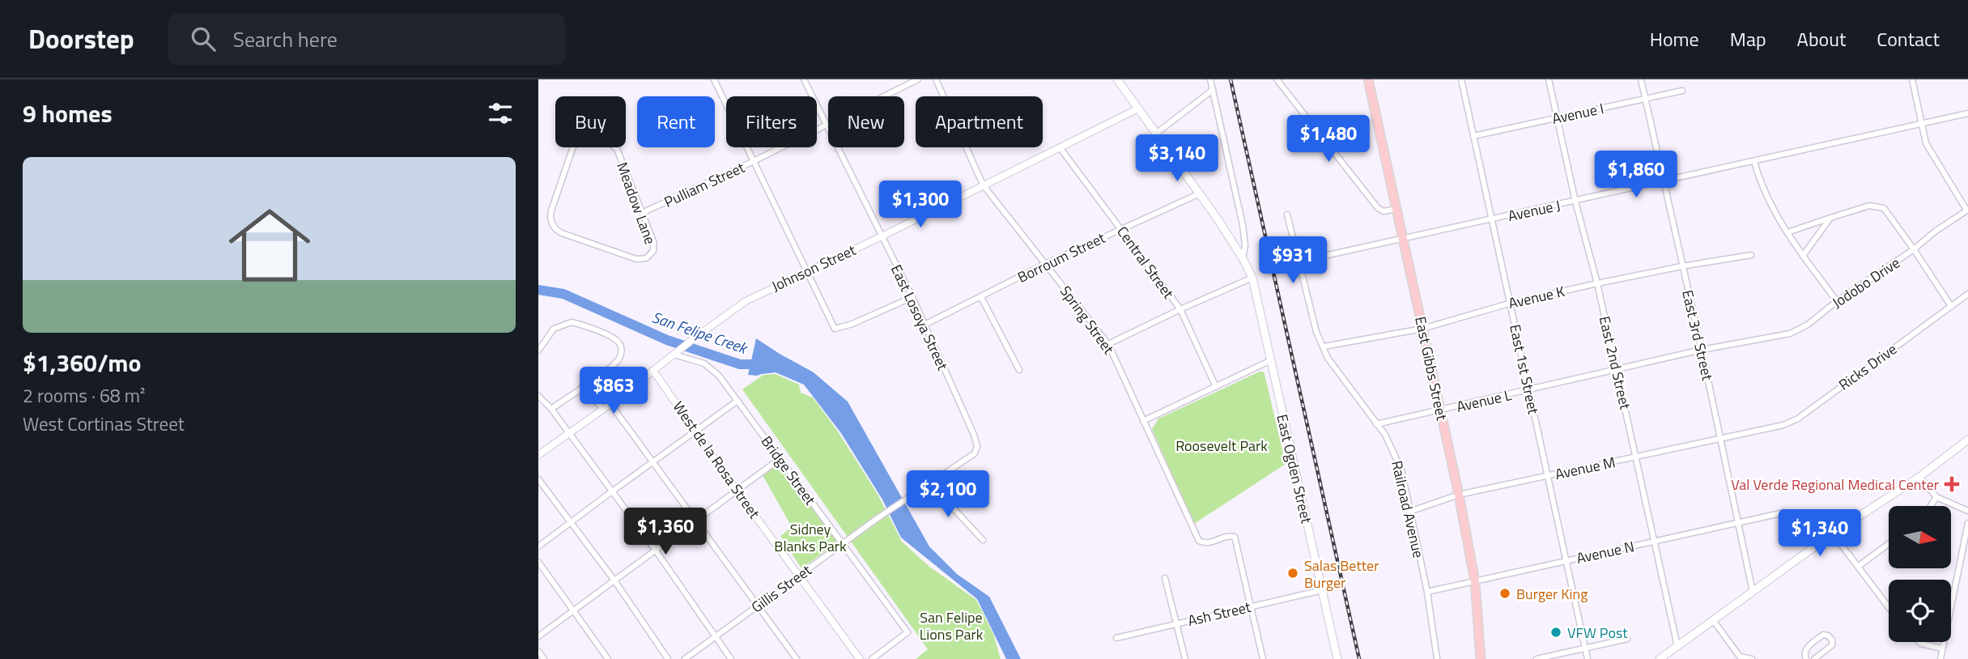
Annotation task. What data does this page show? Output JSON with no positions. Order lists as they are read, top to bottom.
{
  "streets": {
    "highway": ["East Gibbs Street"],
    "main road": ["East Ogden Street"],
    "street": [
      "Avenue I",
      "Pulliam Street",
      "Meadow Lane",
      "Avenue J",
      "Borroum Street",
      "Central Street",
      "Johnson Street",
      "Jodobo Drive",
      "Avenue K",
      "East Losoya Street",
      "Spring Street",
      "East 3rd Street",
      "East 2nd Street",
      "Ricks Drive",
      "East 1st Street",
      "Avenue L",
      "West de la Rosa Street",
      "Avenue M",
      "Bridge Street",
      "Railroad Avenue",
      "Avenue N",
      "Gillis Street",
      "Ash Street"
    ]
  },
  "crossings": [
    ["Avenue I", "East 3rd Street"],
    ["Avenue I", "East 2nd Street"],
    ["Avenue I", "East 1st Street"],
    ["Pulliam Street", "Meadow Lane"],
    ["Pulliam Street", "East Losoya Street"],
    ["Avenue J", "East 3rd Street"],
    ["Avenue J", "East 2nd Street"],
    ["Avenue J", "East Gibbs Street"],
    ["Avenue J", "East 1st Street"],
    ["Avenue J", "Railroad Avenue"],
    ["Borroum Street", "Central Street"],
    ["Borroum Street", "East Losoya Street"],
    ["Borroum Street", "Spring Street"],
    ["Borroum Street", "East Ogden Street"],
    ["Central Street", "Johnson Street"],
    ["Johnson Street", "East Losoya Street"],
    ["Johnson Street", "Spring Street"],
    ["Johnson Street", "West de la Rosa Street"],
    ["Johnson Street", "East Ogden Street"],
    ["Johnson Street", "Bridge Street"],
    ["Jodobo Drive", "Avenue L"],
    ["Avenue K", "East 3rd Street"],
    ["Avenue K", "East 2nd Street"],
    ["Avenue K", "East Gibbs Street"],
    ["Avenue K", "East 1st Street"],
    ["Avenue K", "Railroad Avenue"],
    ["East Losoya Street", "Gillis Street"],
    ["Spring Street", "Ash Street"],
    ["East 3rd Street", "Avenue L"],
    ["East 3rd Street", "Avenue M"],
    ["East 3rd Street", "Avenue N"],
    ["East 2nd Street", "Avenue L"],
    ["East 2nd Street", "Avenue M"],
    ["East 2nd Street", "Avenue N"],
    ["Ricks Drive", "Avenue M"],
    ["East Gibbs Street", "Avenue L"],
    ["East Gibbs Street", "Avenue M"],
    ["East Gibbs Street", "Avenue N"],
    ["East 1st Street", "Avenue L"],
    ["East 1st Street", "Avenue M"],
    ["East 1st Street", "Avenue N"],
    ["Avenue L", "Railroad Avenue"],
    ["West de la Rosa Street", "Gillis Street"],
    ["Avenue M", "Railroad Avenue"],
    ["East Ogden Street", "Ash Street"],
    ["Bridge Street", "Gillis Street"],
    ["Railroad Avenue", "Avenue N"]
  ],
  "water": ["San Felipe Creek"],
  "parks": ["Roosevelt Park", "Sidney Blanks Park", "San Felipe Lions Park"],
  "places": {
    "health": ["Val Verde Regional Medical Center"],
    "other": ["Salas Better Burger", "Burger King", "VFW Post"]
  },
  "north": "right",
  "page": {
    "header": "Doorstep",
    "search": "Search here",
    "nav": [
      "Home",
      "Map",
      "About",
      "Contact"
    ],
    "heading": "9 homes",
    "chip": [
      "Buy",
      "Rent",
      "Filters",
      "New",
      "Apartment"
    ],
    "price": [
      "$1,480",
      "$3,140",
      "$1,860",
      "$1,300",
      "$931",
      "$863",
      "$2,100",
      "$1,360",
      "$1,340"
    ],
    "list": [
      {
        "name": "$1,360/mo",
        "note": "2 rooms · 68 m² · West Cortinas Street"
      }
    ]
  }
}
